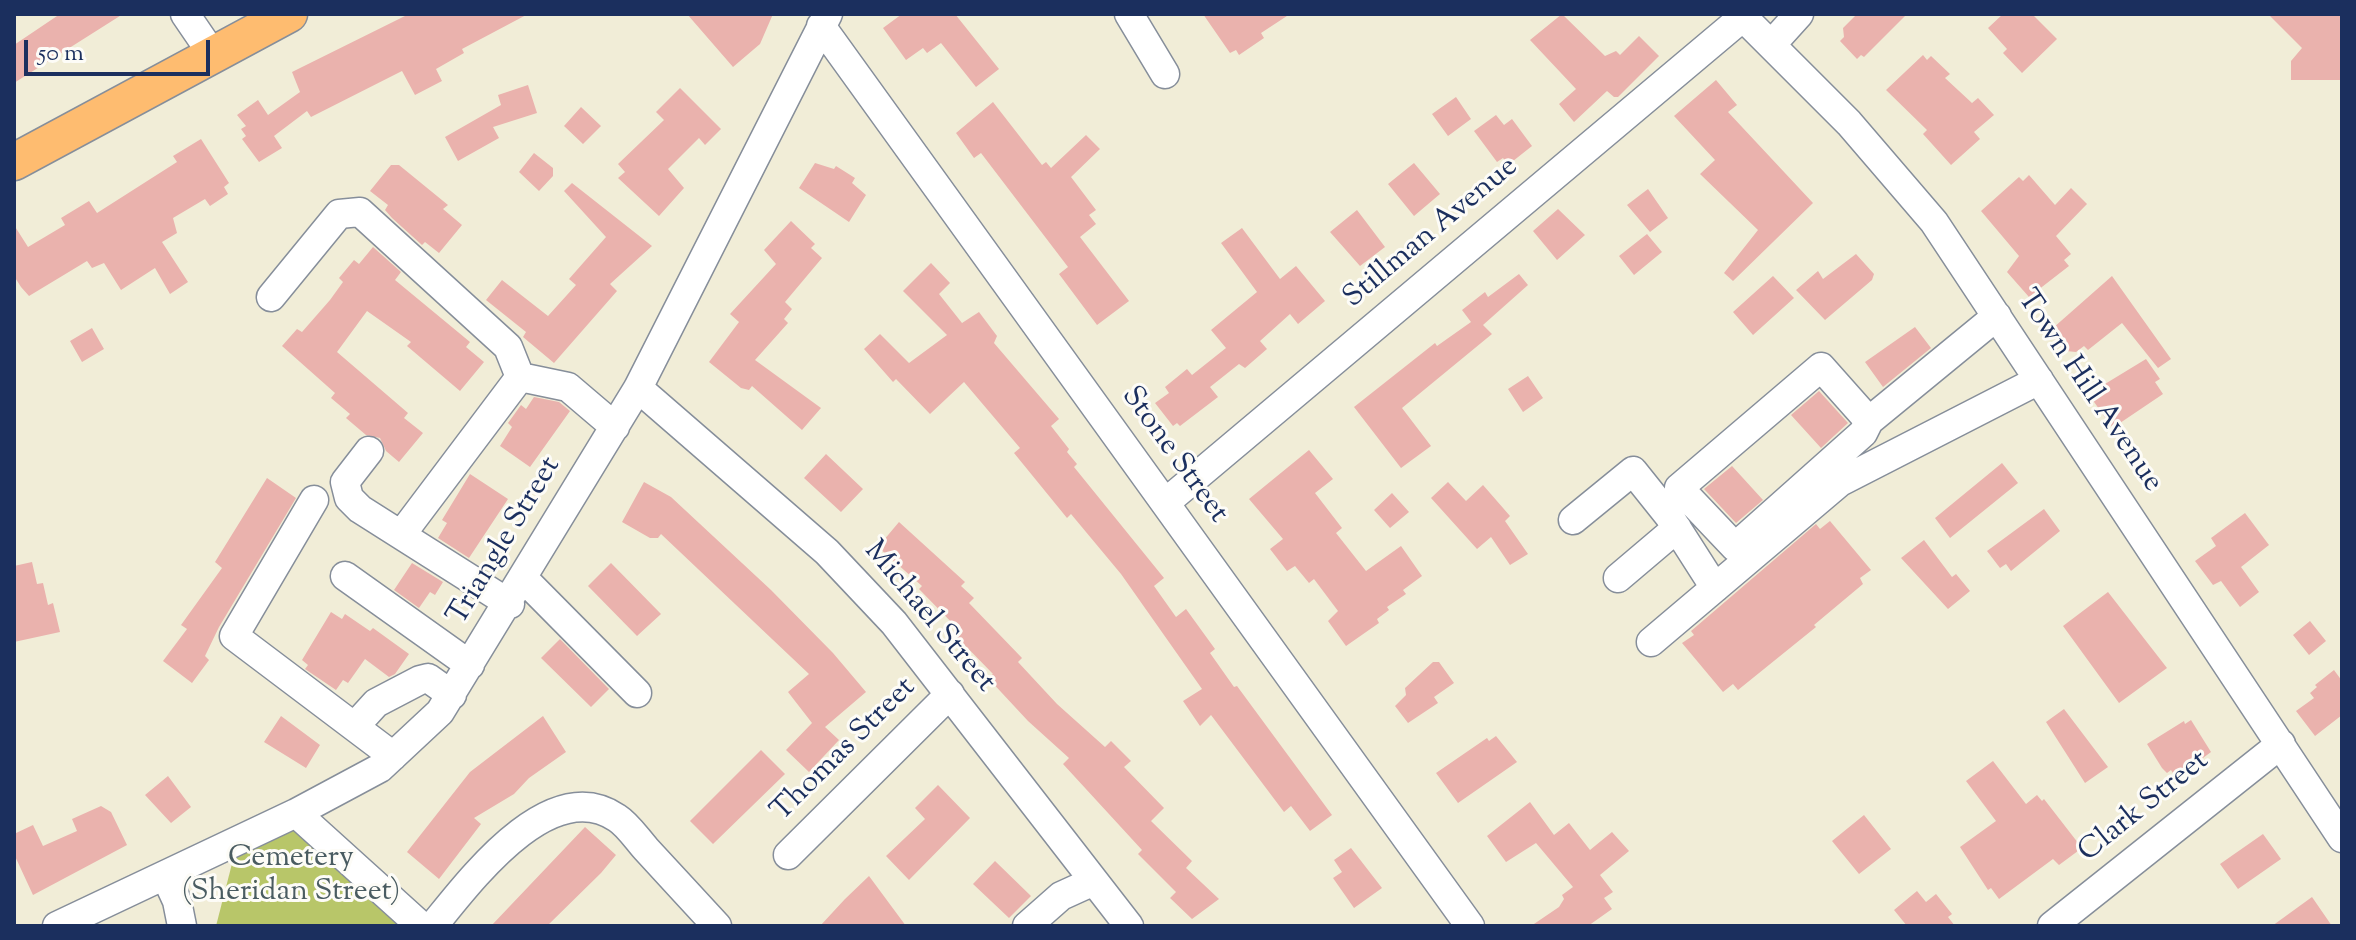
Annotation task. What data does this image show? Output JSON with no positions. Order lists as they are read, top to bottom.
{
  "streets": {
    "street": [
      "Stillman Avenue",
      "Town Hill Avenue",
      "Stone Street",
      "Triangle Street",
      "Michael Street",
      "Thomas Street",
      "Clark Street"
    ]
  },
  "crossings": [
    ["Stillman Avenue", "Town Hill Avenue"],
    ["Stillman Avenue", "Stone Street"],
    ["Town Hill Avenue", "Clark Street"],
    ["Stone Street", "Triangle Street"],
    ["Triangle Street", "Michael Street"],
    ["Michael Street", "Thomas Street"]
  ],
  "parks": ["Cemetery (Sheridan Street)"],
  "scale_bar": "50 m"
}
